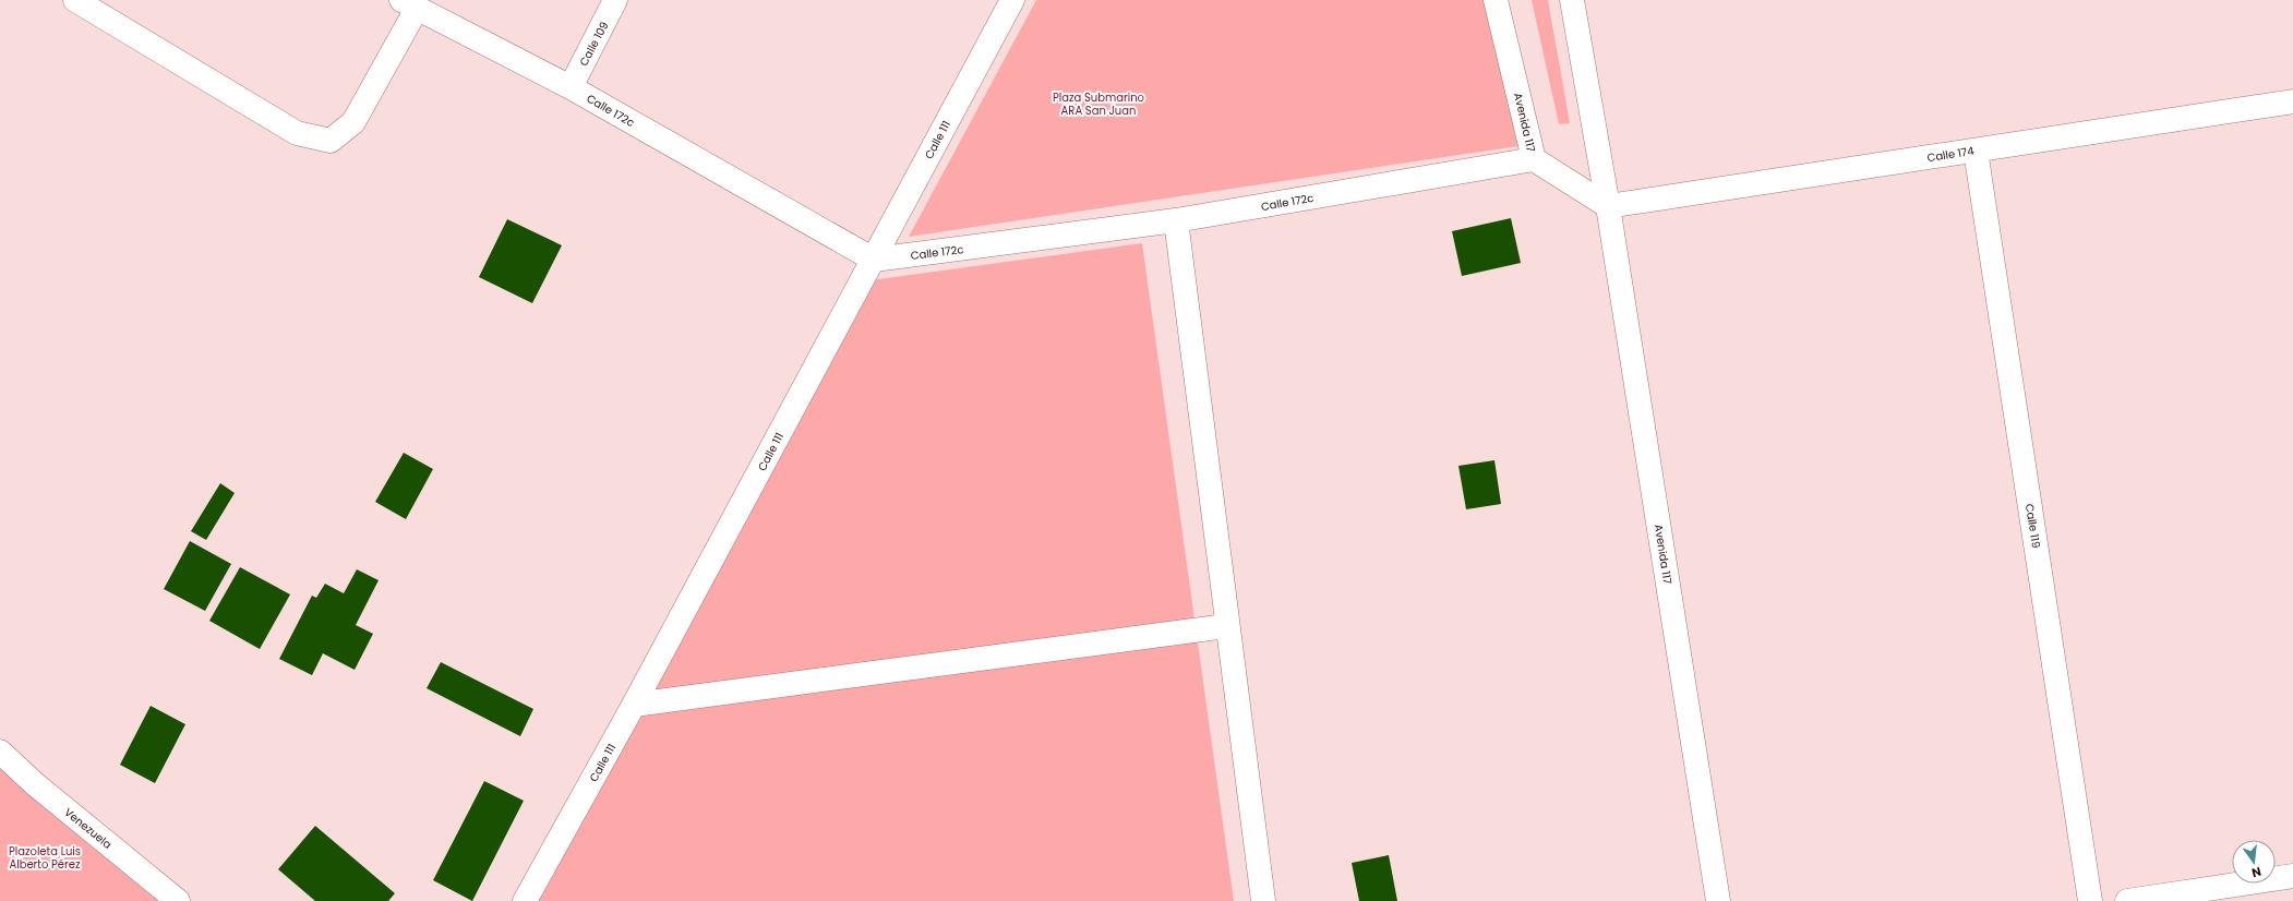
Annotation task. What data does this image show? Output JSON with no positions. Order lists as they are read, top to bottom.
{
  "streets": {
    "street": [
      "Calle 109",
      "Calle 172c",
      "Avenida 117",
      "Calle 111",
      "Calle 174",
      "Calle 119",
      "Venezuela"
    ]
  },
  "crossings": [
    ["Calle 109", "Calle 172c"],
    ["Calle 172c", "Avenida 117"],
    ["Calle 172c", "Calle 111"],
    ["Avenida 117", "Calle 174"],
    ["Calle 174", "Calle 119"]
  ],
  "parks": ["Plaza Submarino ARA San Juan", "Plazoleta Luis Alberto Pérez"],
  "north": "bottom"
}
